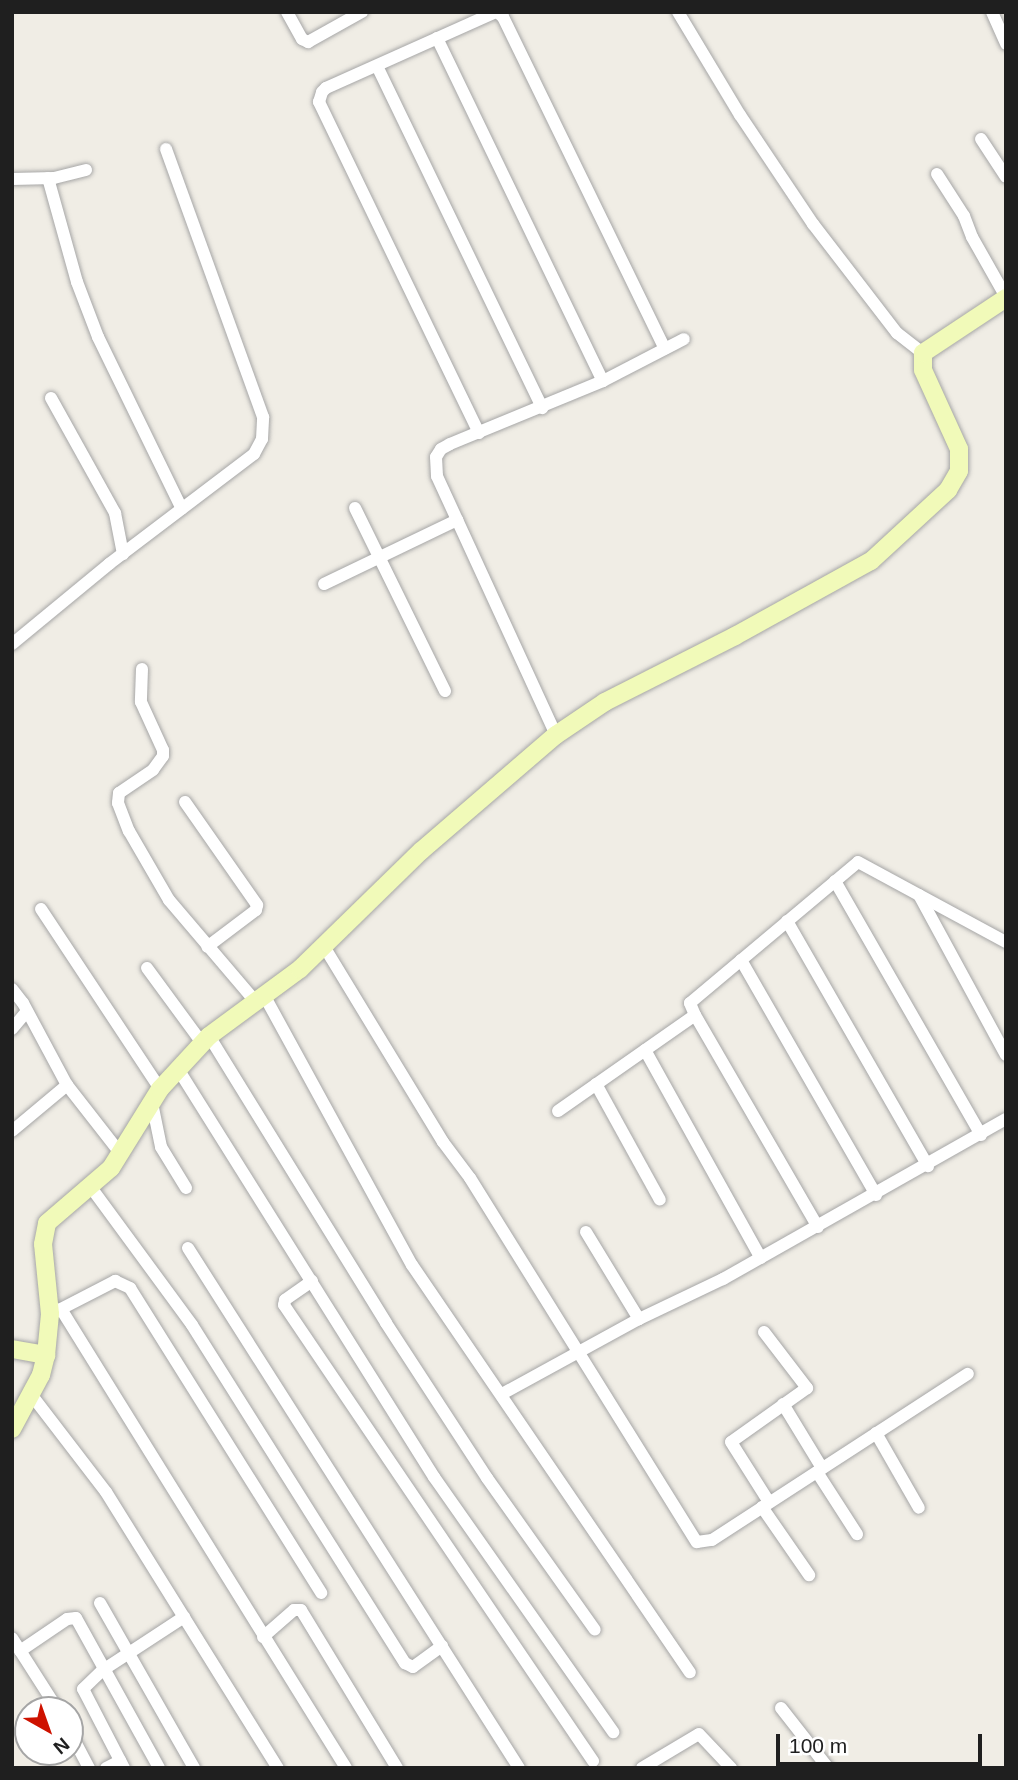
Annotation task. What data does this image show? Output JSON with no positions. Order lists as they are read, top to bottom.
{
  "scale_bar": "100 m",
  "north": "bottom right"
}
